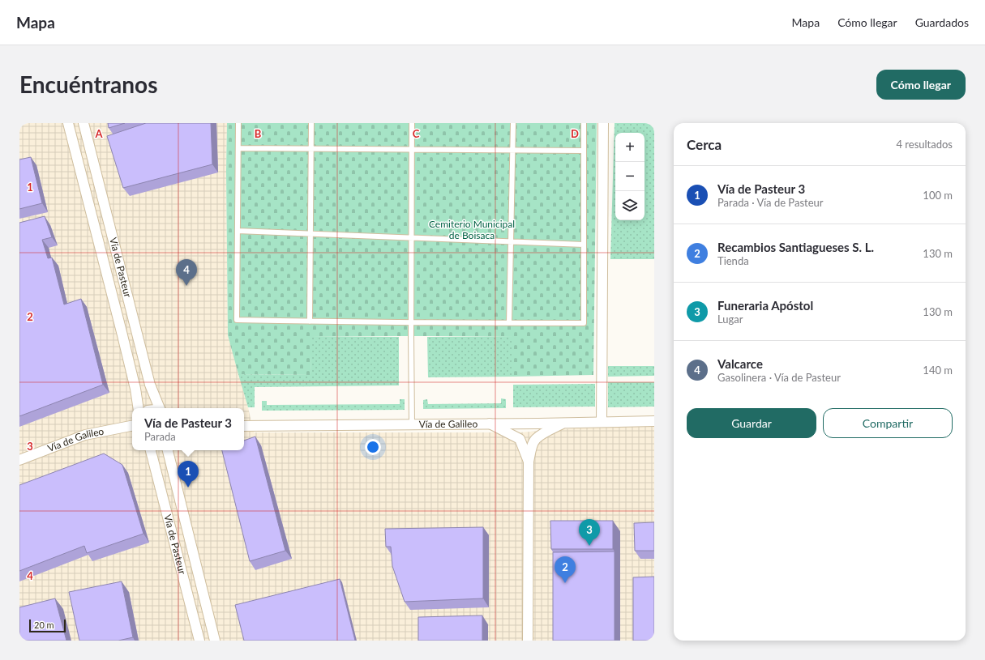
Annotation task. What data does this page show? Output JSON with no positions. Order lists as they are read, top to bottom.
{
  "streets": {
    "street": ["Vía de Pasteur", "Vía de Galileo"]
  },
  "parks": ["Cemiterio Municipal de Boisaca"],
  "scale_bar": "20 m",
  "page": {
    "header": "Mapa",
    "nav": ["Mapa", "Cómo llegar", "Guardados"],
    "buttons": [
      "Cómo llegar",
      ["Guardar", "Compartir"]
    ],
    "title": "Encuéntranos",
    "heading": ["Cerca", "4 resultados"],
    "map_buttons": ["+", "−"],
    "list": [
      {
        "mark": "1",
        "name": "Vía de Pasteur 3",
        "note": "Parada · Vía de Pasteur",
        "value": "100 m"
      },
      {
        "mark": "2",
        "name": "Recambios Santiagueses S. L.",
        "note": "Tienda",
        "value": "130 m"
      },
      {
        "mark": "3",
        "name": "Funeraria Apóstol",
        "note": "Lugar",
        "value": "130 m"
      },
      {
        "mark": "4",
        "name": "Valcarce",
        "note": "Gasolinera · Vía de Pasteur",
        "value": "140 m"
      }
    ],
    "pins": [
      "4",
      "1",
      "3",
      "2"
    ],
    "popup": ["Vía de Pasteur 3", "Parada"],
    "scale": "20 m"
  },
  "grid": {
    "columns": [
      "A",
      "B",
      "C",
      "D"
    ],
    "rows": [
      "1",
      "2",
      "3",
      "4"
    ]
  }
}
